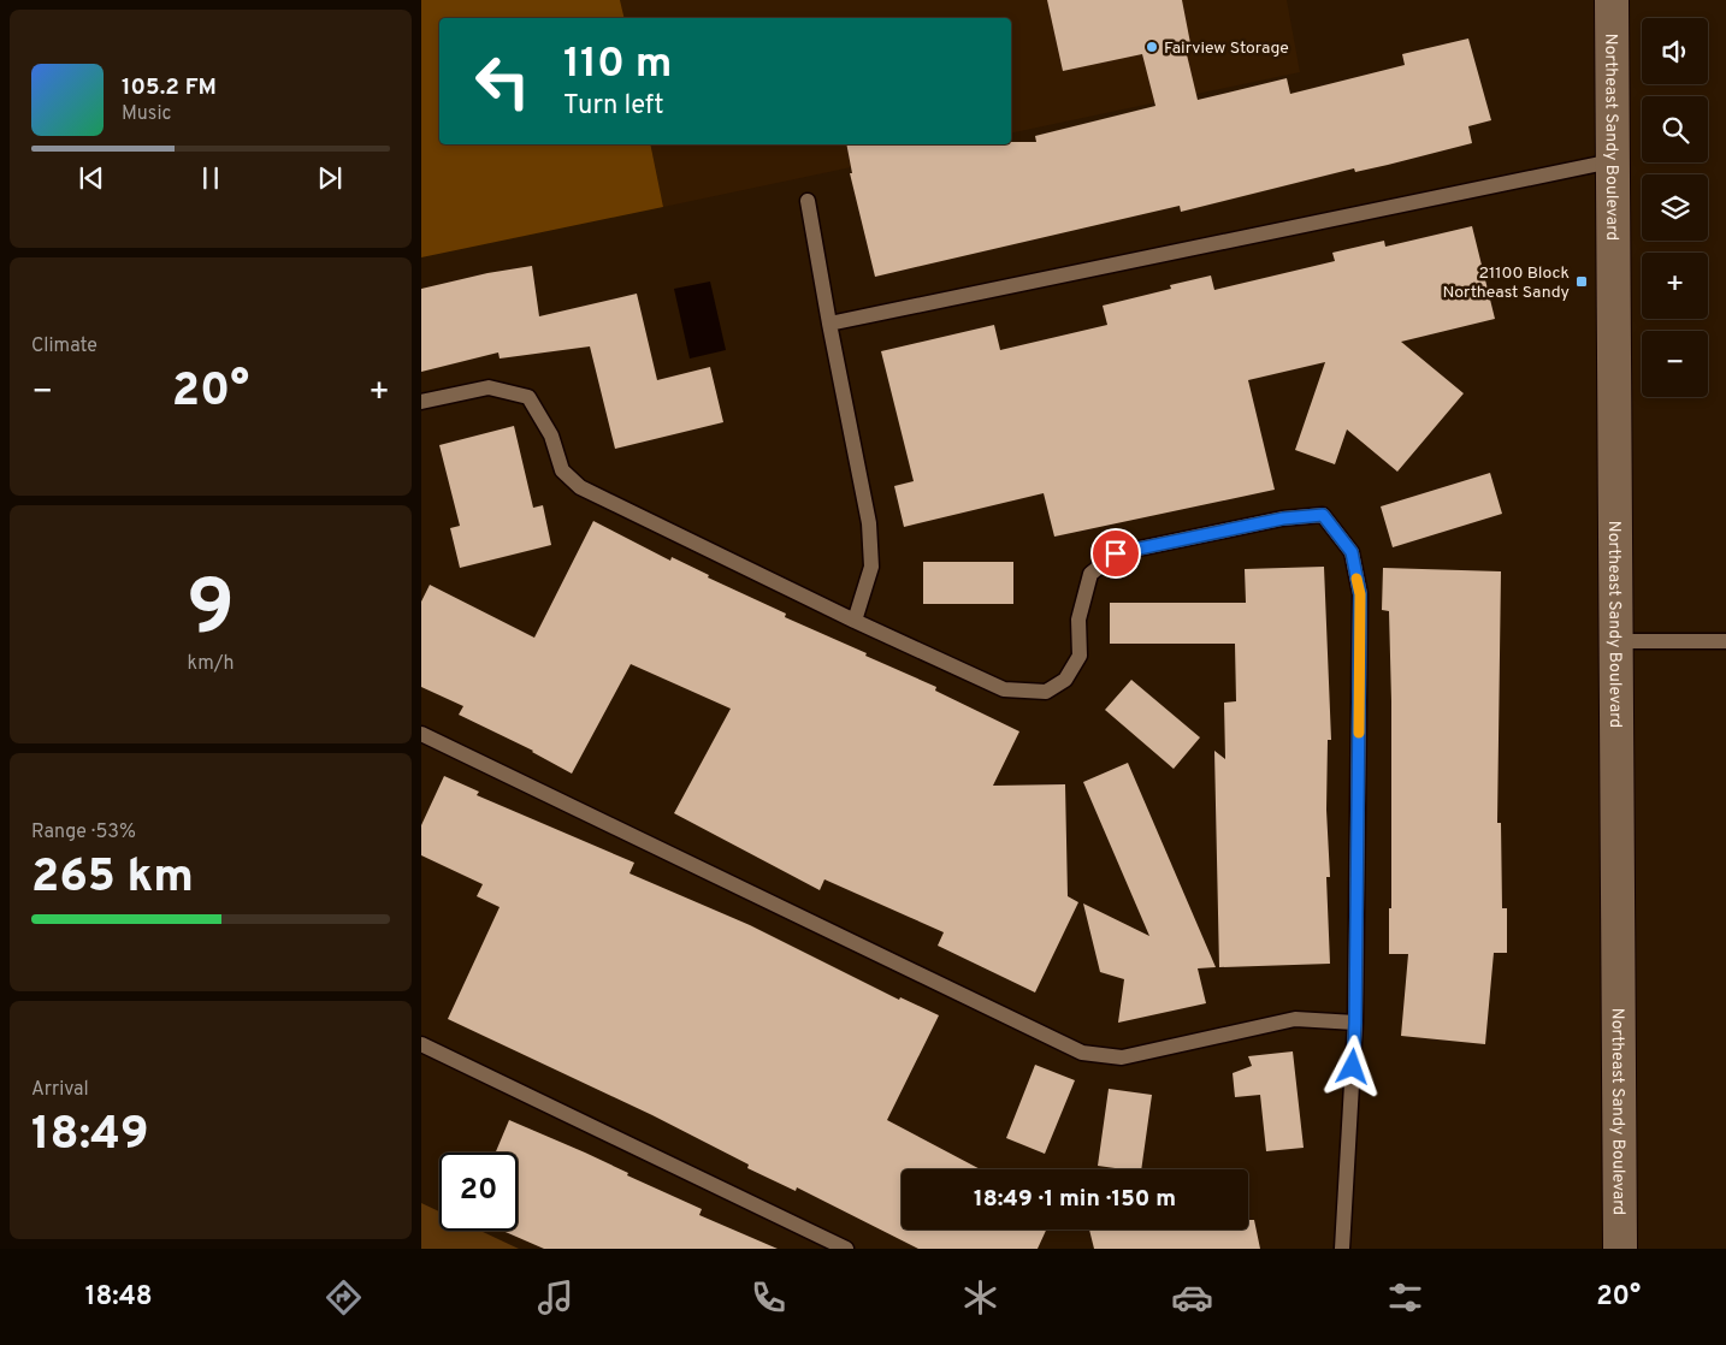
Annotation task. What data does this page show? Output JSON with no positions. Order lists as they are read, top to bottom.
{
  "streets": {
    "main road": ["Northeast Sandy Boulevard"]
  },
  "places": {
    "other": ["Fairview Storage"],
    "transit": ["21100 Block Northeast Sandy"]
  },
  "page": {
    "map_buttons": ["+", "−"],
    "turn": ["110 m", "Turn left"],
    "song": ["105.2 FM", "Music"],
    "tile": [
      "Climate",
      ["9", "km/h"],
      ["Range · 53%", "265 km"],
      ["Arrival", "18:49"]
    ],
    "heat": ["−", "20°", "+"],
    "limit": "20",
    "trip": "18:49 · 1 min · 150 m",
    "tabs": ["18:48", "20°"]
  }
}
